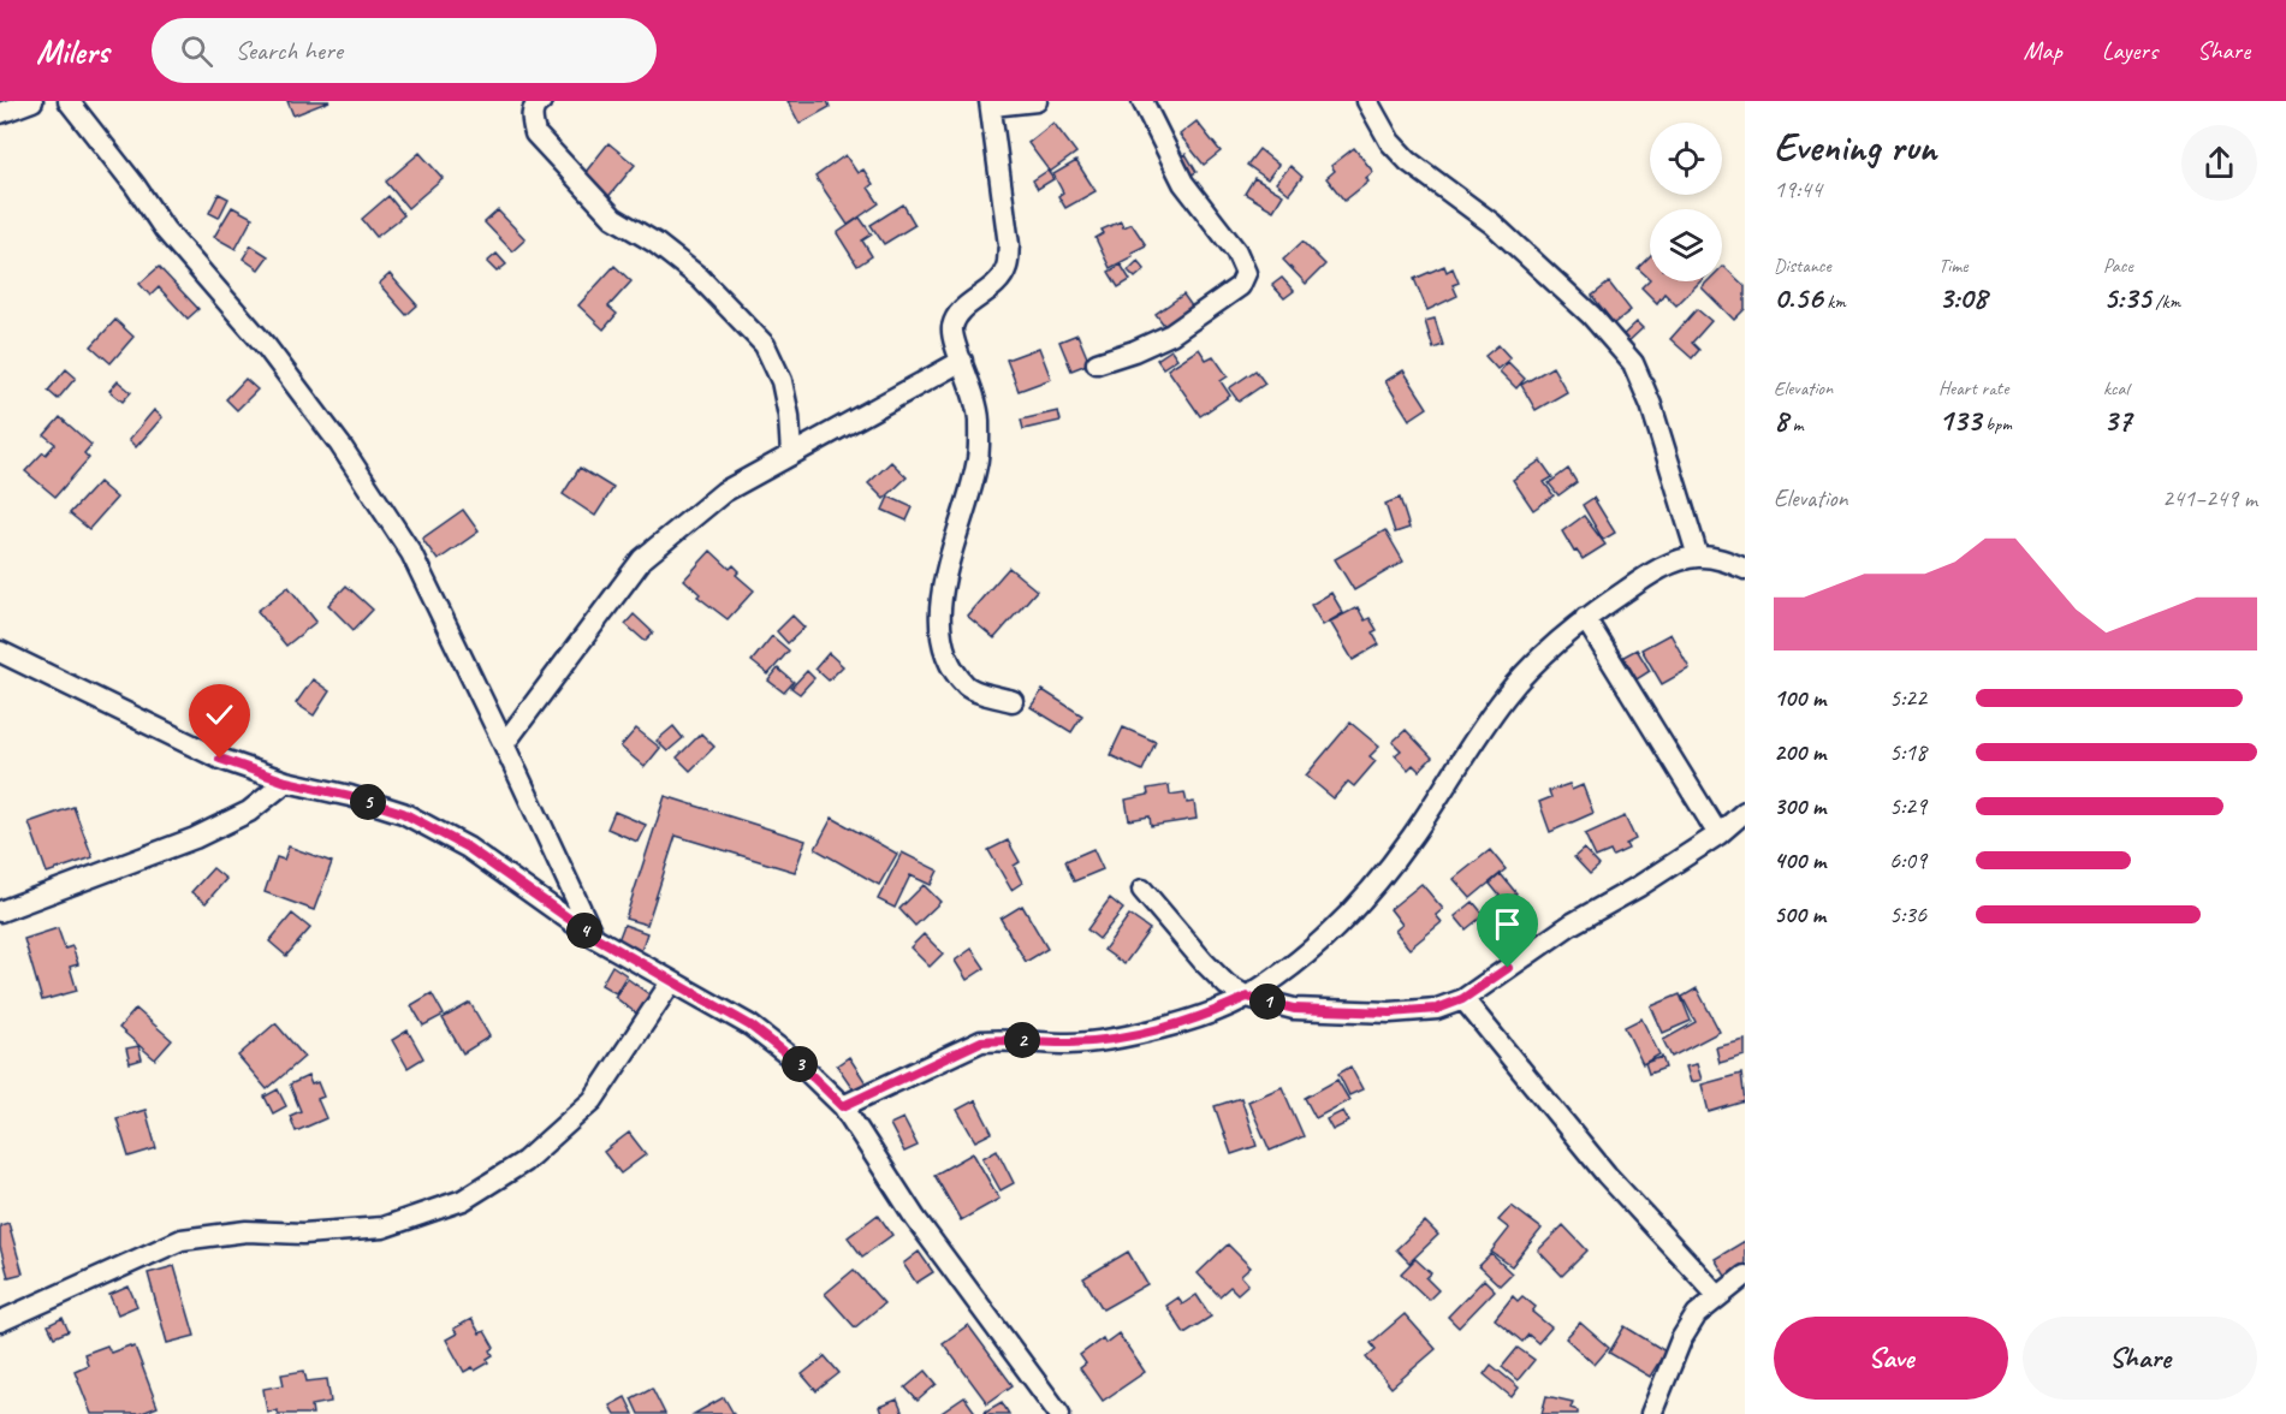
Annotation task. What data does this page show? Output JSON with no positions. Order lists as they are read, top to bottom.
{
  "page": {
    "header": "Milers",
    "search": "Search here",
    "nav": ["Map", "Layers", "Share"],
    "heading": ["Evening run", "19:44"],
    "stats": [
      ["Distance", "0.56 km"],
      ["Time", "3:08"],
      ["Pace", "5:35 /km"],
      ["Elevation", "8 m"],
      ["Heart rate", "133 bpm"],
      ["kcal", "37"]
    ],
    "chart": ["Elevation", "241–249 m"],
    "list": [
      {
        "name": "100 m",
        "note": "5:22"
      },
      {
        "name": "200 m",
        "note": "5:18"
      },
      {
        "name": "300 m",
        "note": "5:29"
      },
      {
        "name": "400 m",
        "note": "6:09"
      },
      {
        "name": "500 m",
        "note": "5:36"
      }
    ],
    "pins": [
      "5",
      "4",
      "1",
      "2",
      "3"
    ],
    "buttons": ["Save", "Share"]
  }
}
